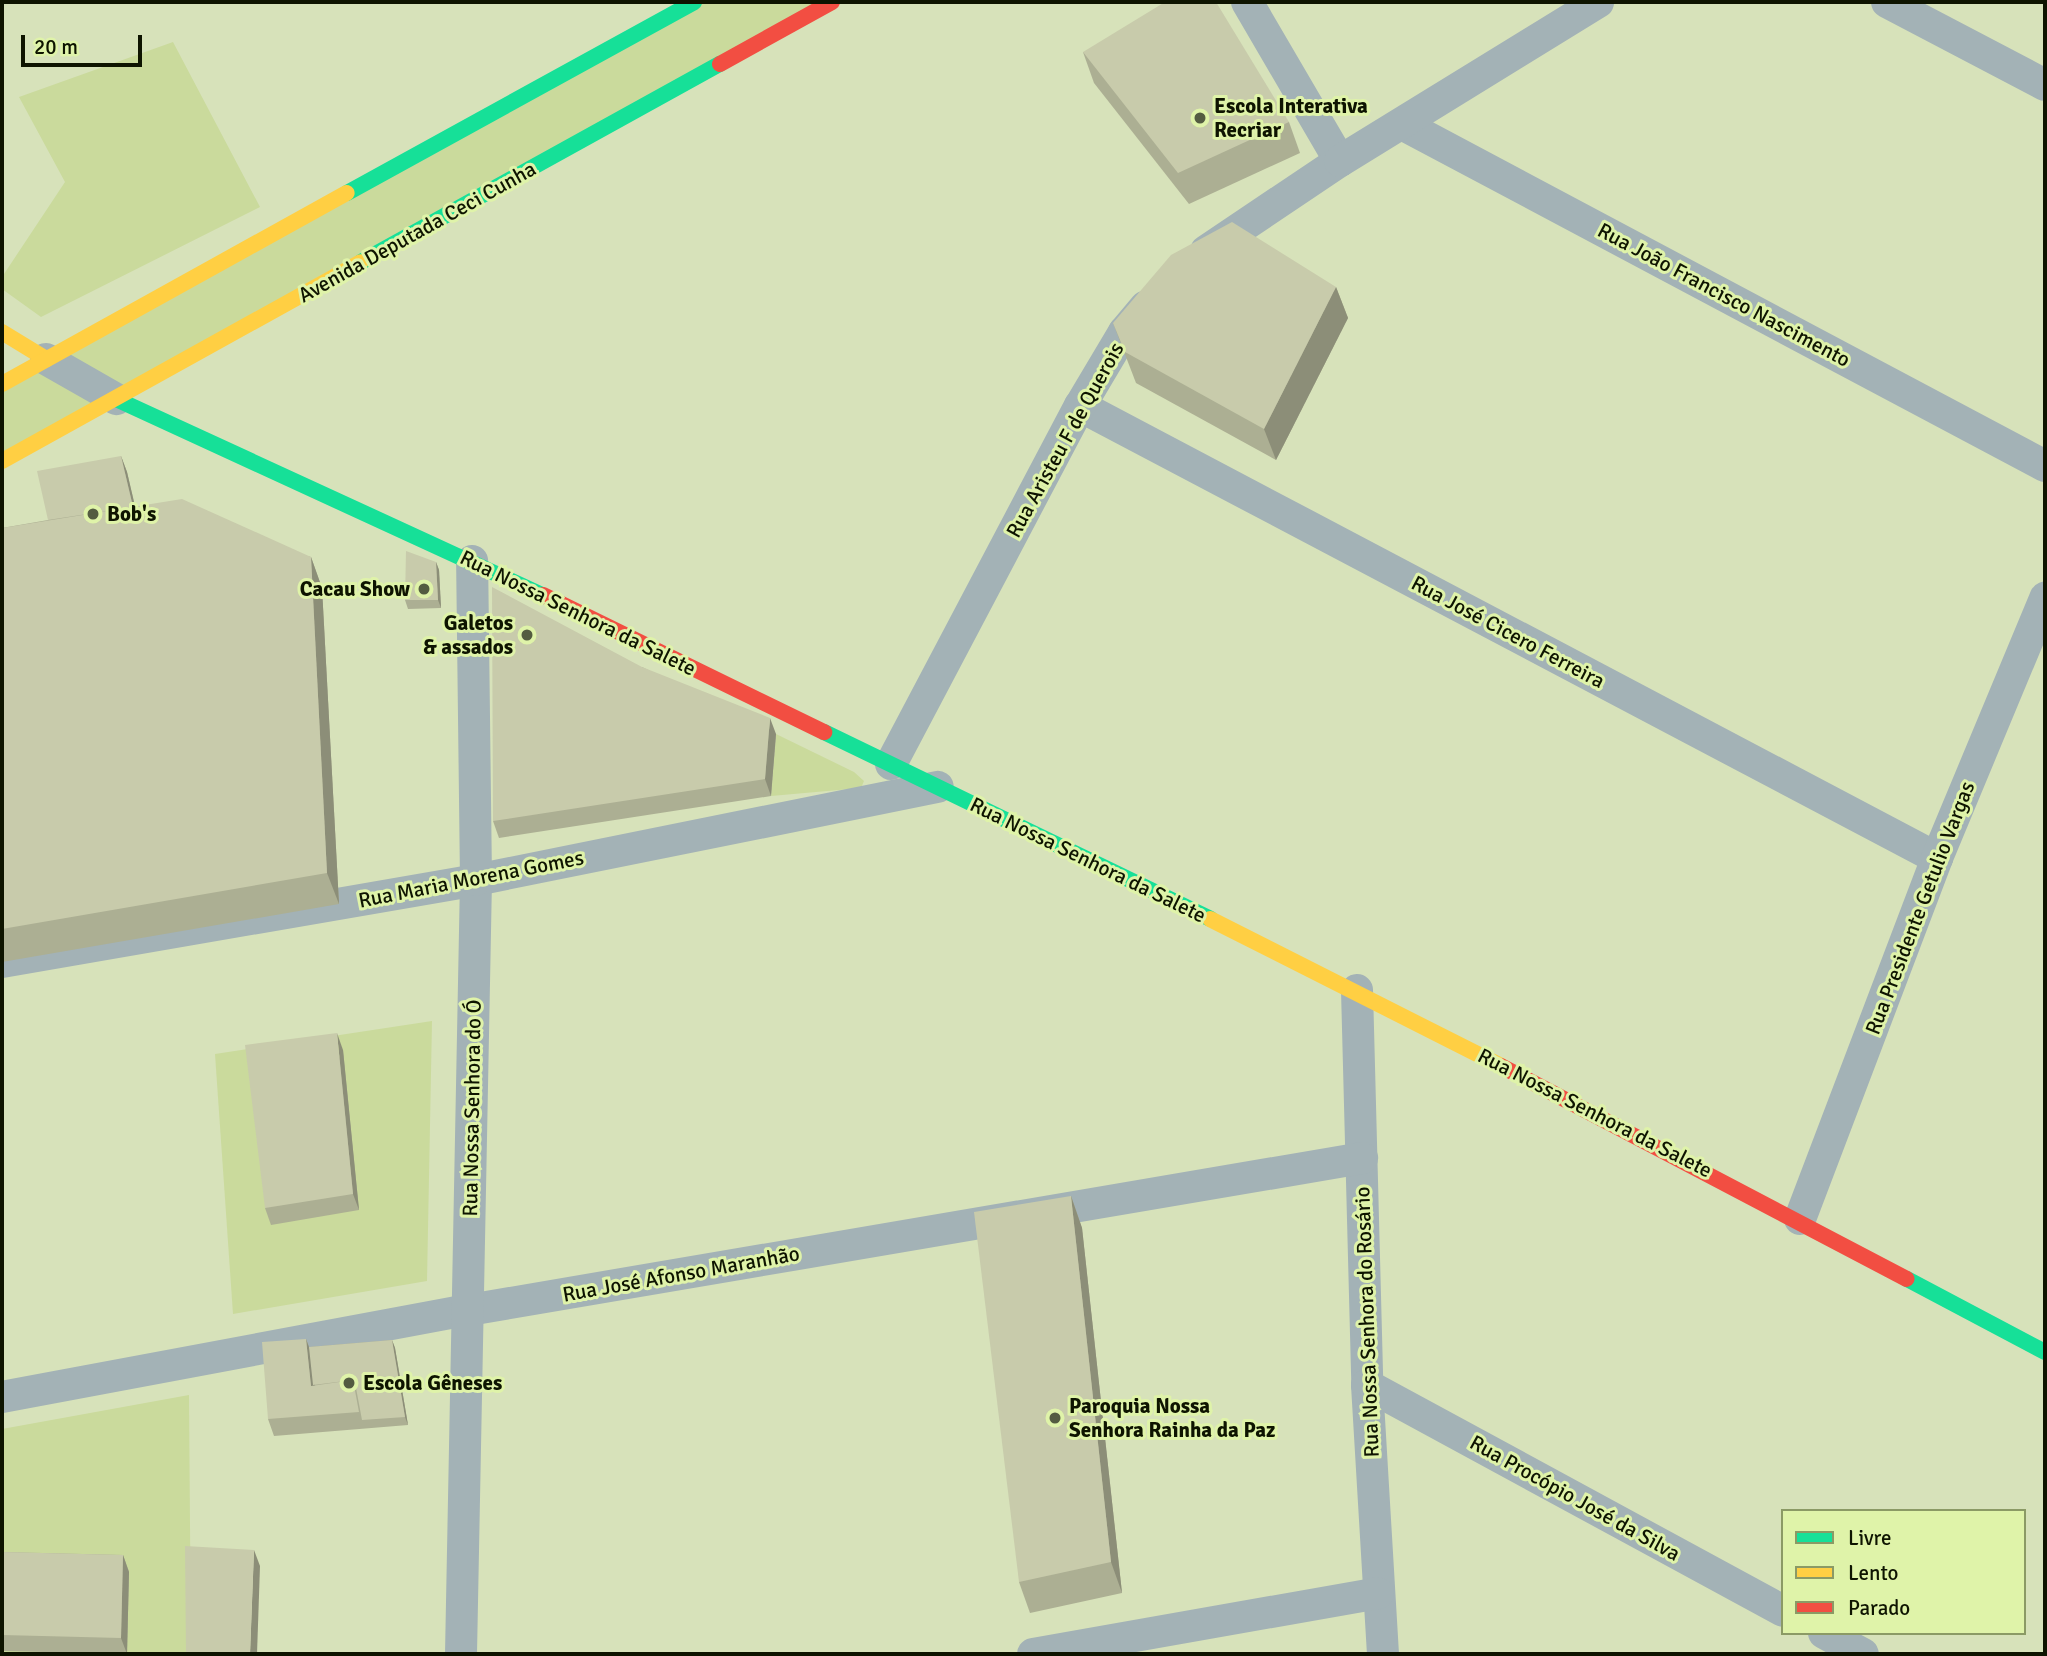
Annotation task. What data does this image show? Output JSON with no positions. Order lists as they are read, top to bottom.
{
  "streets": {
    "street": [
      "Avenida Deputada Ceci Cunha",
      "Rua João Francisco Nascimento",
      "Rua Aristeu F de Querois",
      "Rua Nossa Senhora da Salete",
      "Rua José Cicero Ferreira",
      "Rua Maria Morena Gomes",
      "Rua Presidente Getulio Vargas",
      "Rua Nossa Senhora do Ó",
      "Rua José Afonso Maranhão",
      "Rua Nossa Senhora do Rosário",
      "Rua Procópio José da Silva"
    ]
  },
  "crossings": [
    ["Avenida Deputada Ceci Cunha", "Rua Nossa Senhora da Salete"],
    ["Rua João Francisco Nascimento", "Rua Aristeu F de Querois"],
    ["Rua Aristeu F de Querois", "Rua Nossa Senhora da Salete"],
    ["Rua Aristeu F de Querois", "Rua José Cicero Ferreira"],
    ["Rua Nossa Senhora da Salete", "Rua Maria Morena Gomes"],
    ["Rua Nossa Senhora da Salete", "Rua Presidente Getulio Vargas"],
    ["Rua Nossa Senhora da Salete", "Rua Nossa Senhora do Ó"],
    ["Rua Nossa Senhora da Salete", "Rua Nossa Senhora do Rosário"],
    ["Rua José Cicero Ferreira", "Rua Presidente Getulio Vargas"],
    ["Rua Maria Morena Gomes", "Rua Nossa Senhora do Ó"],
    ["Rua Nossa Senhora do Ó", "Rua José Afonso Maranhão"],
    ["Rua José Afonso Maranhão", "Rua Nossa Senhora do Rosário"],
    ["Rua Nossa Senhora do Rosário", "Rua Procópio José da Silva"]
  ],
  "places": [
    "Escola Interativa Recriar",
    "Bob's",
    "Cacau Show",
    "Galetos & assados",
    "Escola Gêneses",
    "Paroquia Nossa Senhora Rainha da Paz"
  ],
  "legend": ["Livre", "Lento", "Parado"],
  "scale_bar": "20 m"
}
